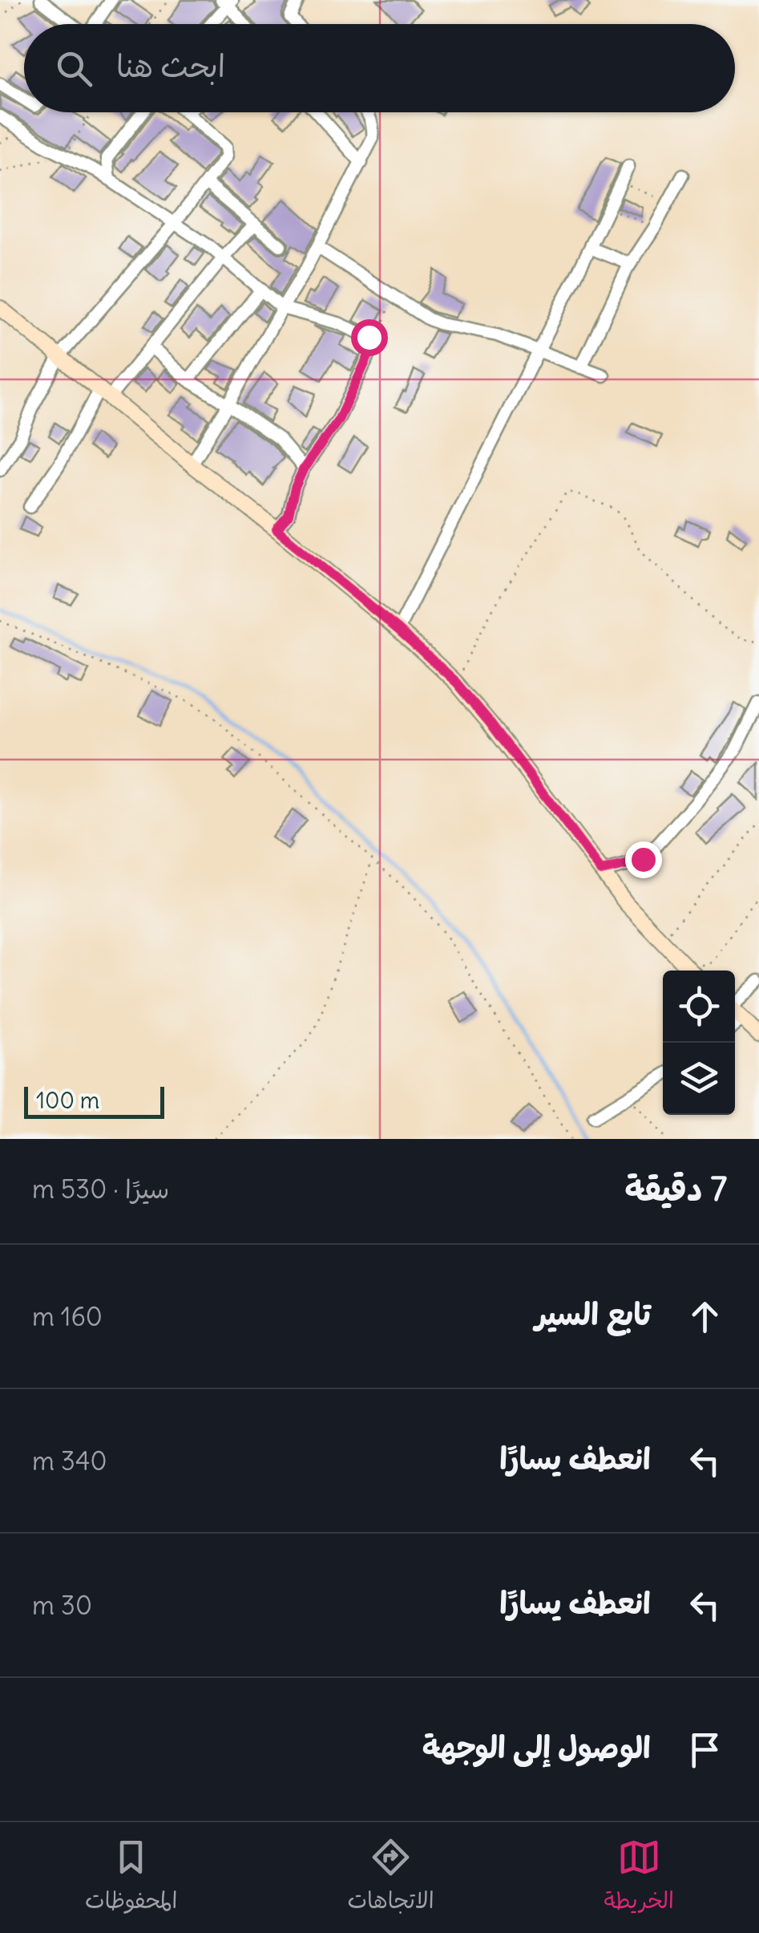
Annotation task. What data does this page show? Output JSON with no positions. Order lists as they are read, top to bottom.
{
  "scale_bar": "100 m",
  "page": {
    "search": "ابحث هنا",
    "scale": "100 m",
    "heading": ["7 دقيقة", "سيرًا · 530 m"],
    "list": [
      ["تابع السير", "160 m"],
      ["انعطف يسارًا", "340 m"],
      ["انعطف يسارًا", "30 m"],
      "الوصول إلى الوجهة"
    ],
    "nav": ["الخريطة", "الاتجاهات", "المحفوظات"]
  }
}
